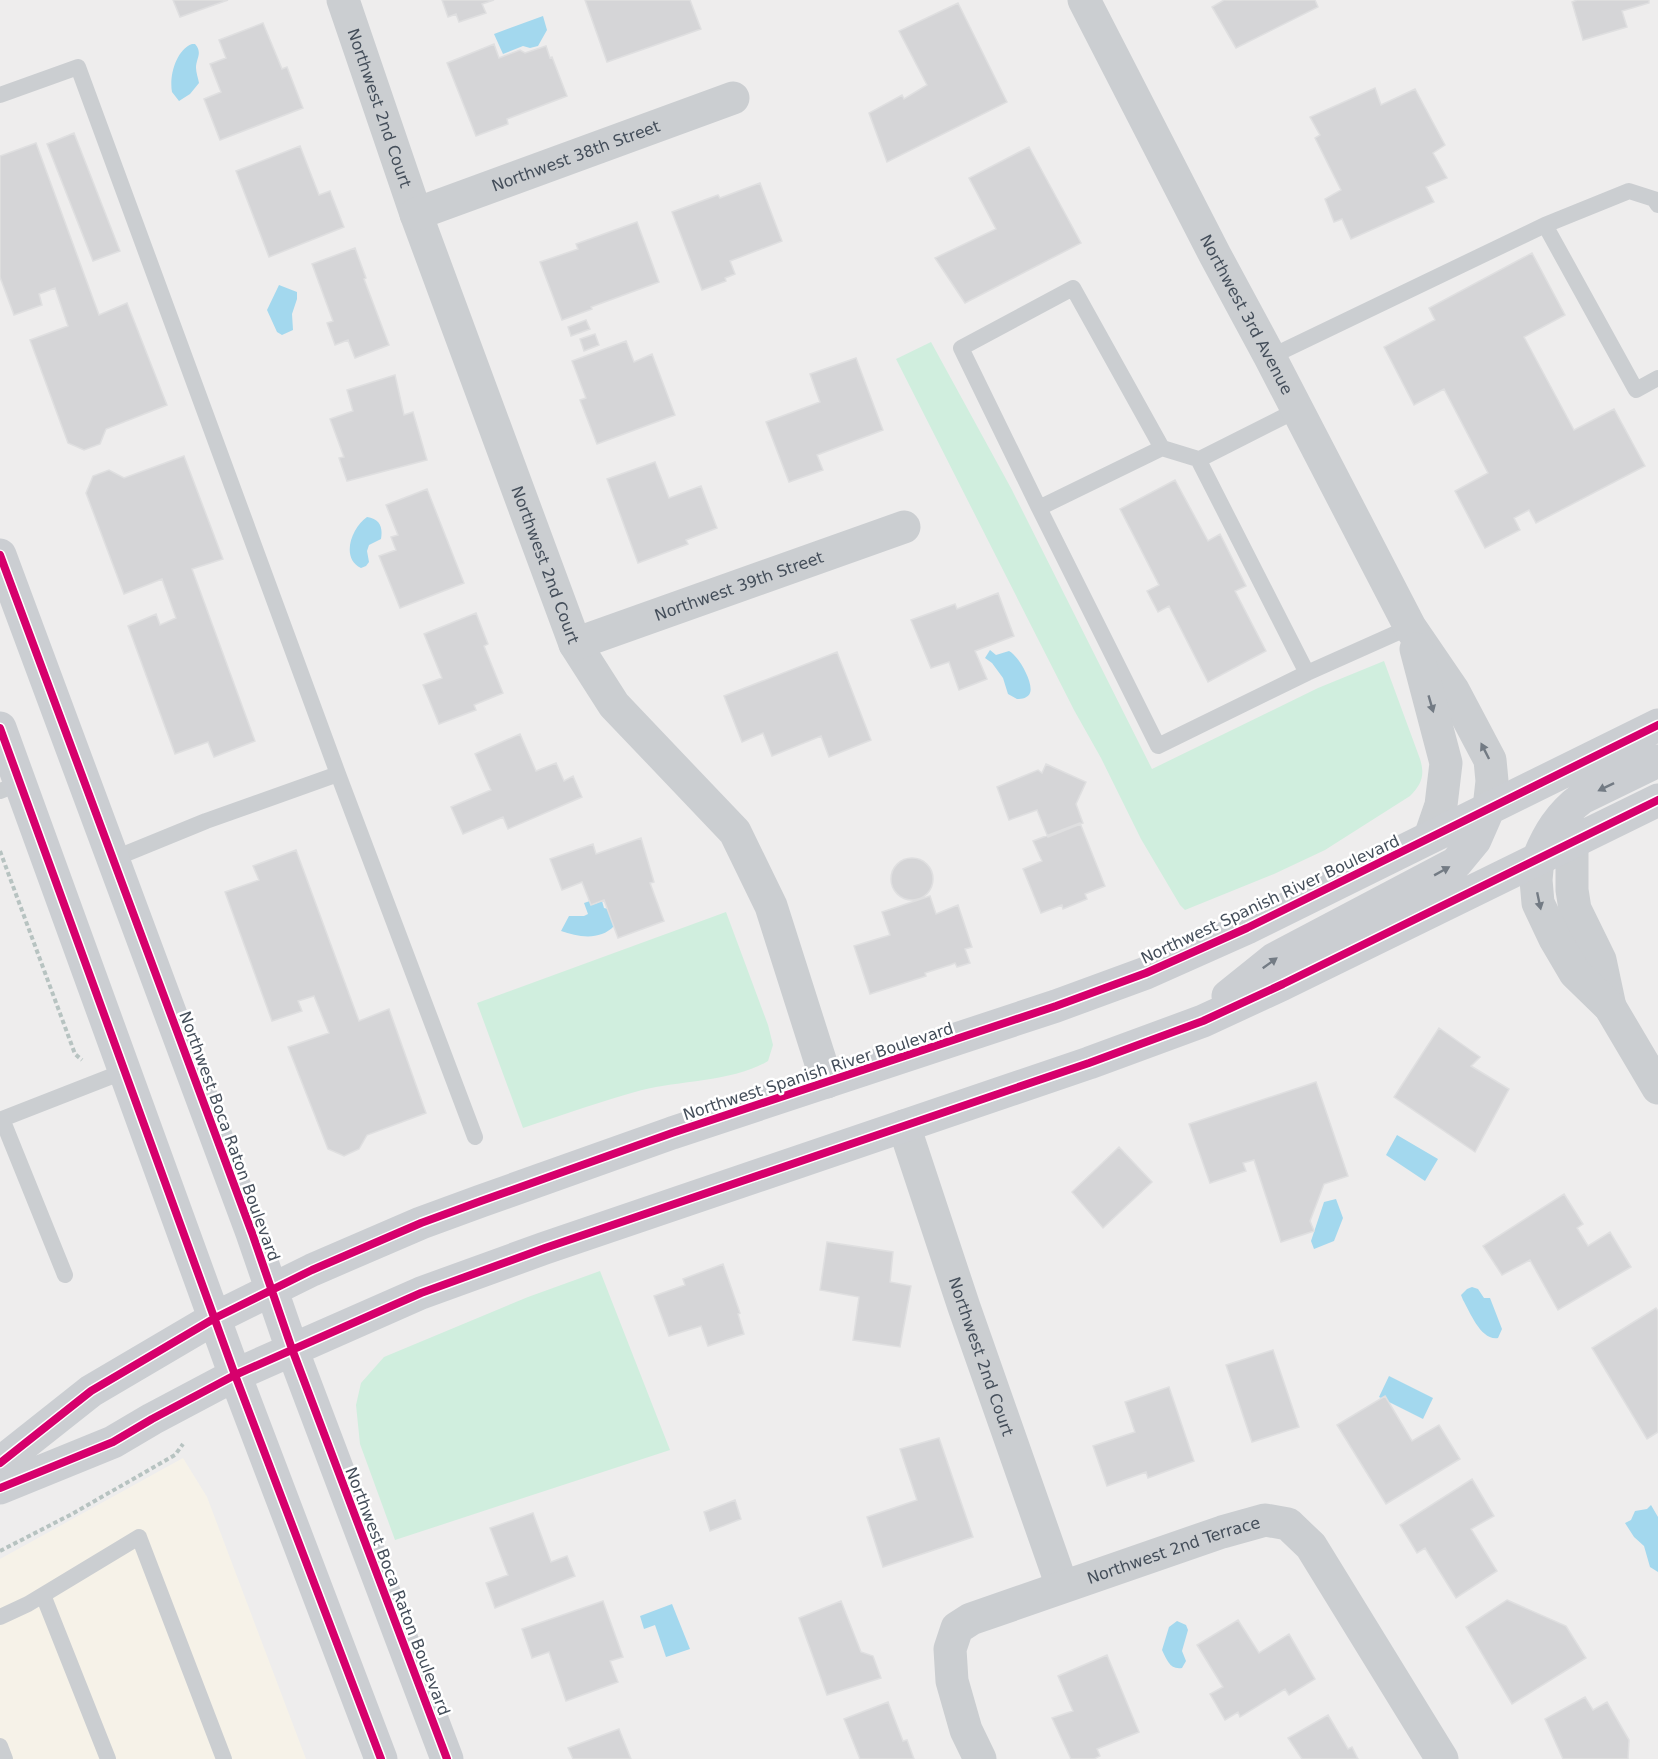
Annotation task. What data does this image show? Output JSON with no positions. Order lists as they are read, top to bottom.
{
  "streets": {
    "main road": ["Northwest Spanish River Boulevard", "Northwest Boca Raton Boulevard"],
    "street": [
      "Northwest 2nd Court",
      "Northwest 38th Street",
      "Northwest 3rd Avenue",
      "Northwest 39th Street",
      "Northwest 2nd Terrace"
    ]
  },
  "crossings": [
    ["Northwest 2nd Court", "Northwest 38th Street"],
    ["Northwest 2nd Court", "Northwest 39th Street"],
    ["Northwest 2nd Court", "Northwest Spanish River Boulevard"],
    ["Northwest 2nd Court", "Northwest 2nd Terrace"],
    ["Northwest 3rd Avenue", "Northwest Spanish River Boulevard"],
    ["Northwest Spanish River Boulevard", "Northwest Boca Raton Boulevard"]
  ]
}
